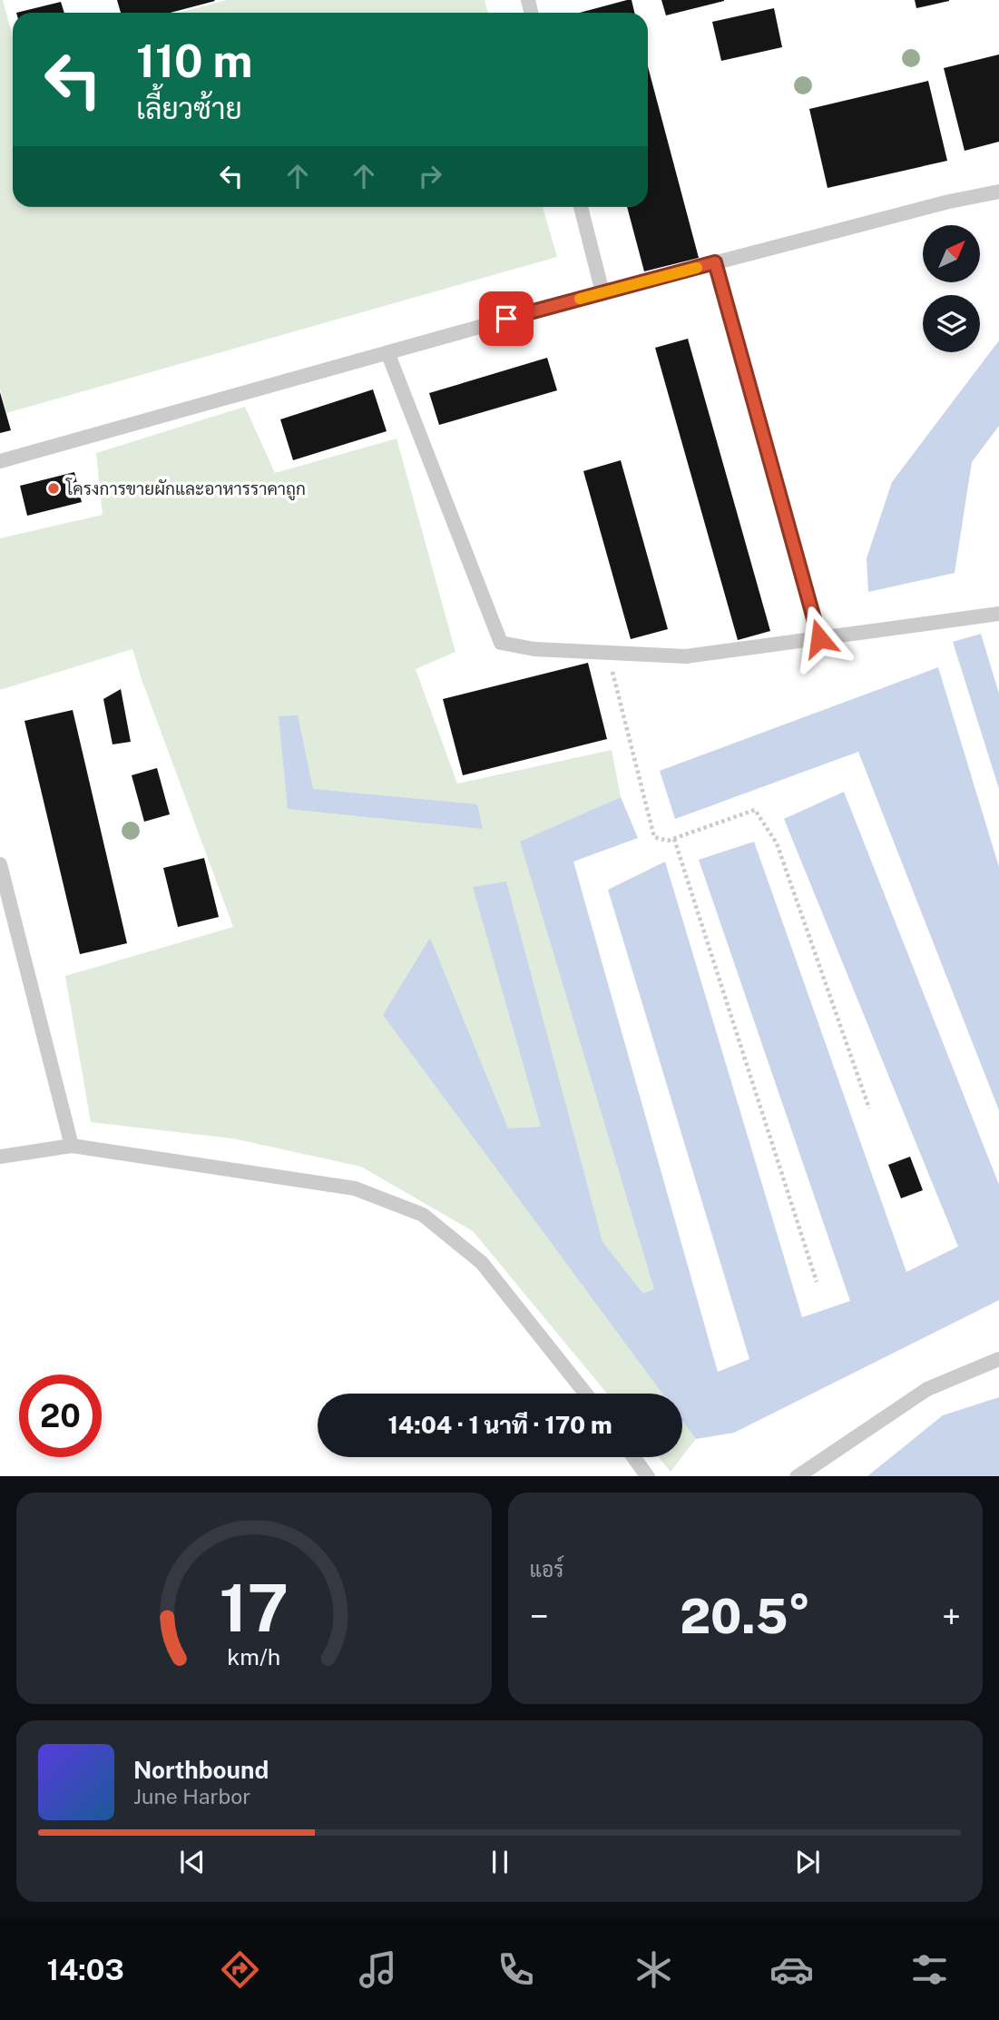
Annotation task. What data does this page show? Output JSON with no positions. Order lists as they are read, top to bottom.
{
  "places": ["โครงการขายผักและอาหารราคาถูก"],
  "north": "top right",
  "page": {
    "turn": ["110 m", "เลี้ยวซ้าย"],
    "limit": "20",
    "trip": "14:04 · 1 นาที · 170 m",
    "tile": "แอร์",
    "heat": ["−", "20.5°", "+"],
    "song": ["Northbound", "June Harbor"],
    "tabs": "14:03",
    "gauge": ["17", "km/h"]
  }
}
